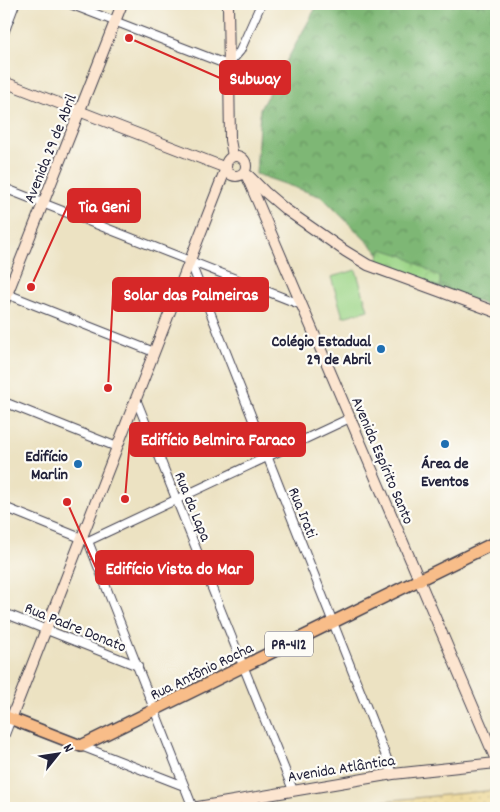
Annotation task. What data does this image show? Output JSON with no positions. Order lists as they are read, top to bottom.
{
  "streets": {
    "main road": [
      "Avenida 29 de Abril",
      "Avenida Espírito Santo",
      "PR-412",
      "Rua Antônio Rocha",
      "Avenida Atlântica"
    ],
    "street": ["Rua da Lapa", "Rua Irati", "Rua Padre Donato"]
  },
  "crossings": [
    ["Avenida Espírito Santo", "Rua Antônio Rocha"],
    ["Avenida Espírito Santo", "Avenida Atlântica"],
    ["Rua da Lapa", "Rua Antônio Rocha"],
    ["Rua da Lapa", "Avenida Atlântica"],
    ["Rua Irati", "Rua Antônio Rocha"],
    ["Rua Irati", "Avenida Atlântica"]
  ],
  "places": [
    "Subway",
    "Tia Geni",
    "Colégio Estadual 29 de Abril",
    "Solar das Palmeiras",
    "Área de Eventos",
    "Edifício Marlin",
    "Edifício Belmira Faraco",
    "Edifício Vista do Mar"
  ],
  "north": "top right"
}
